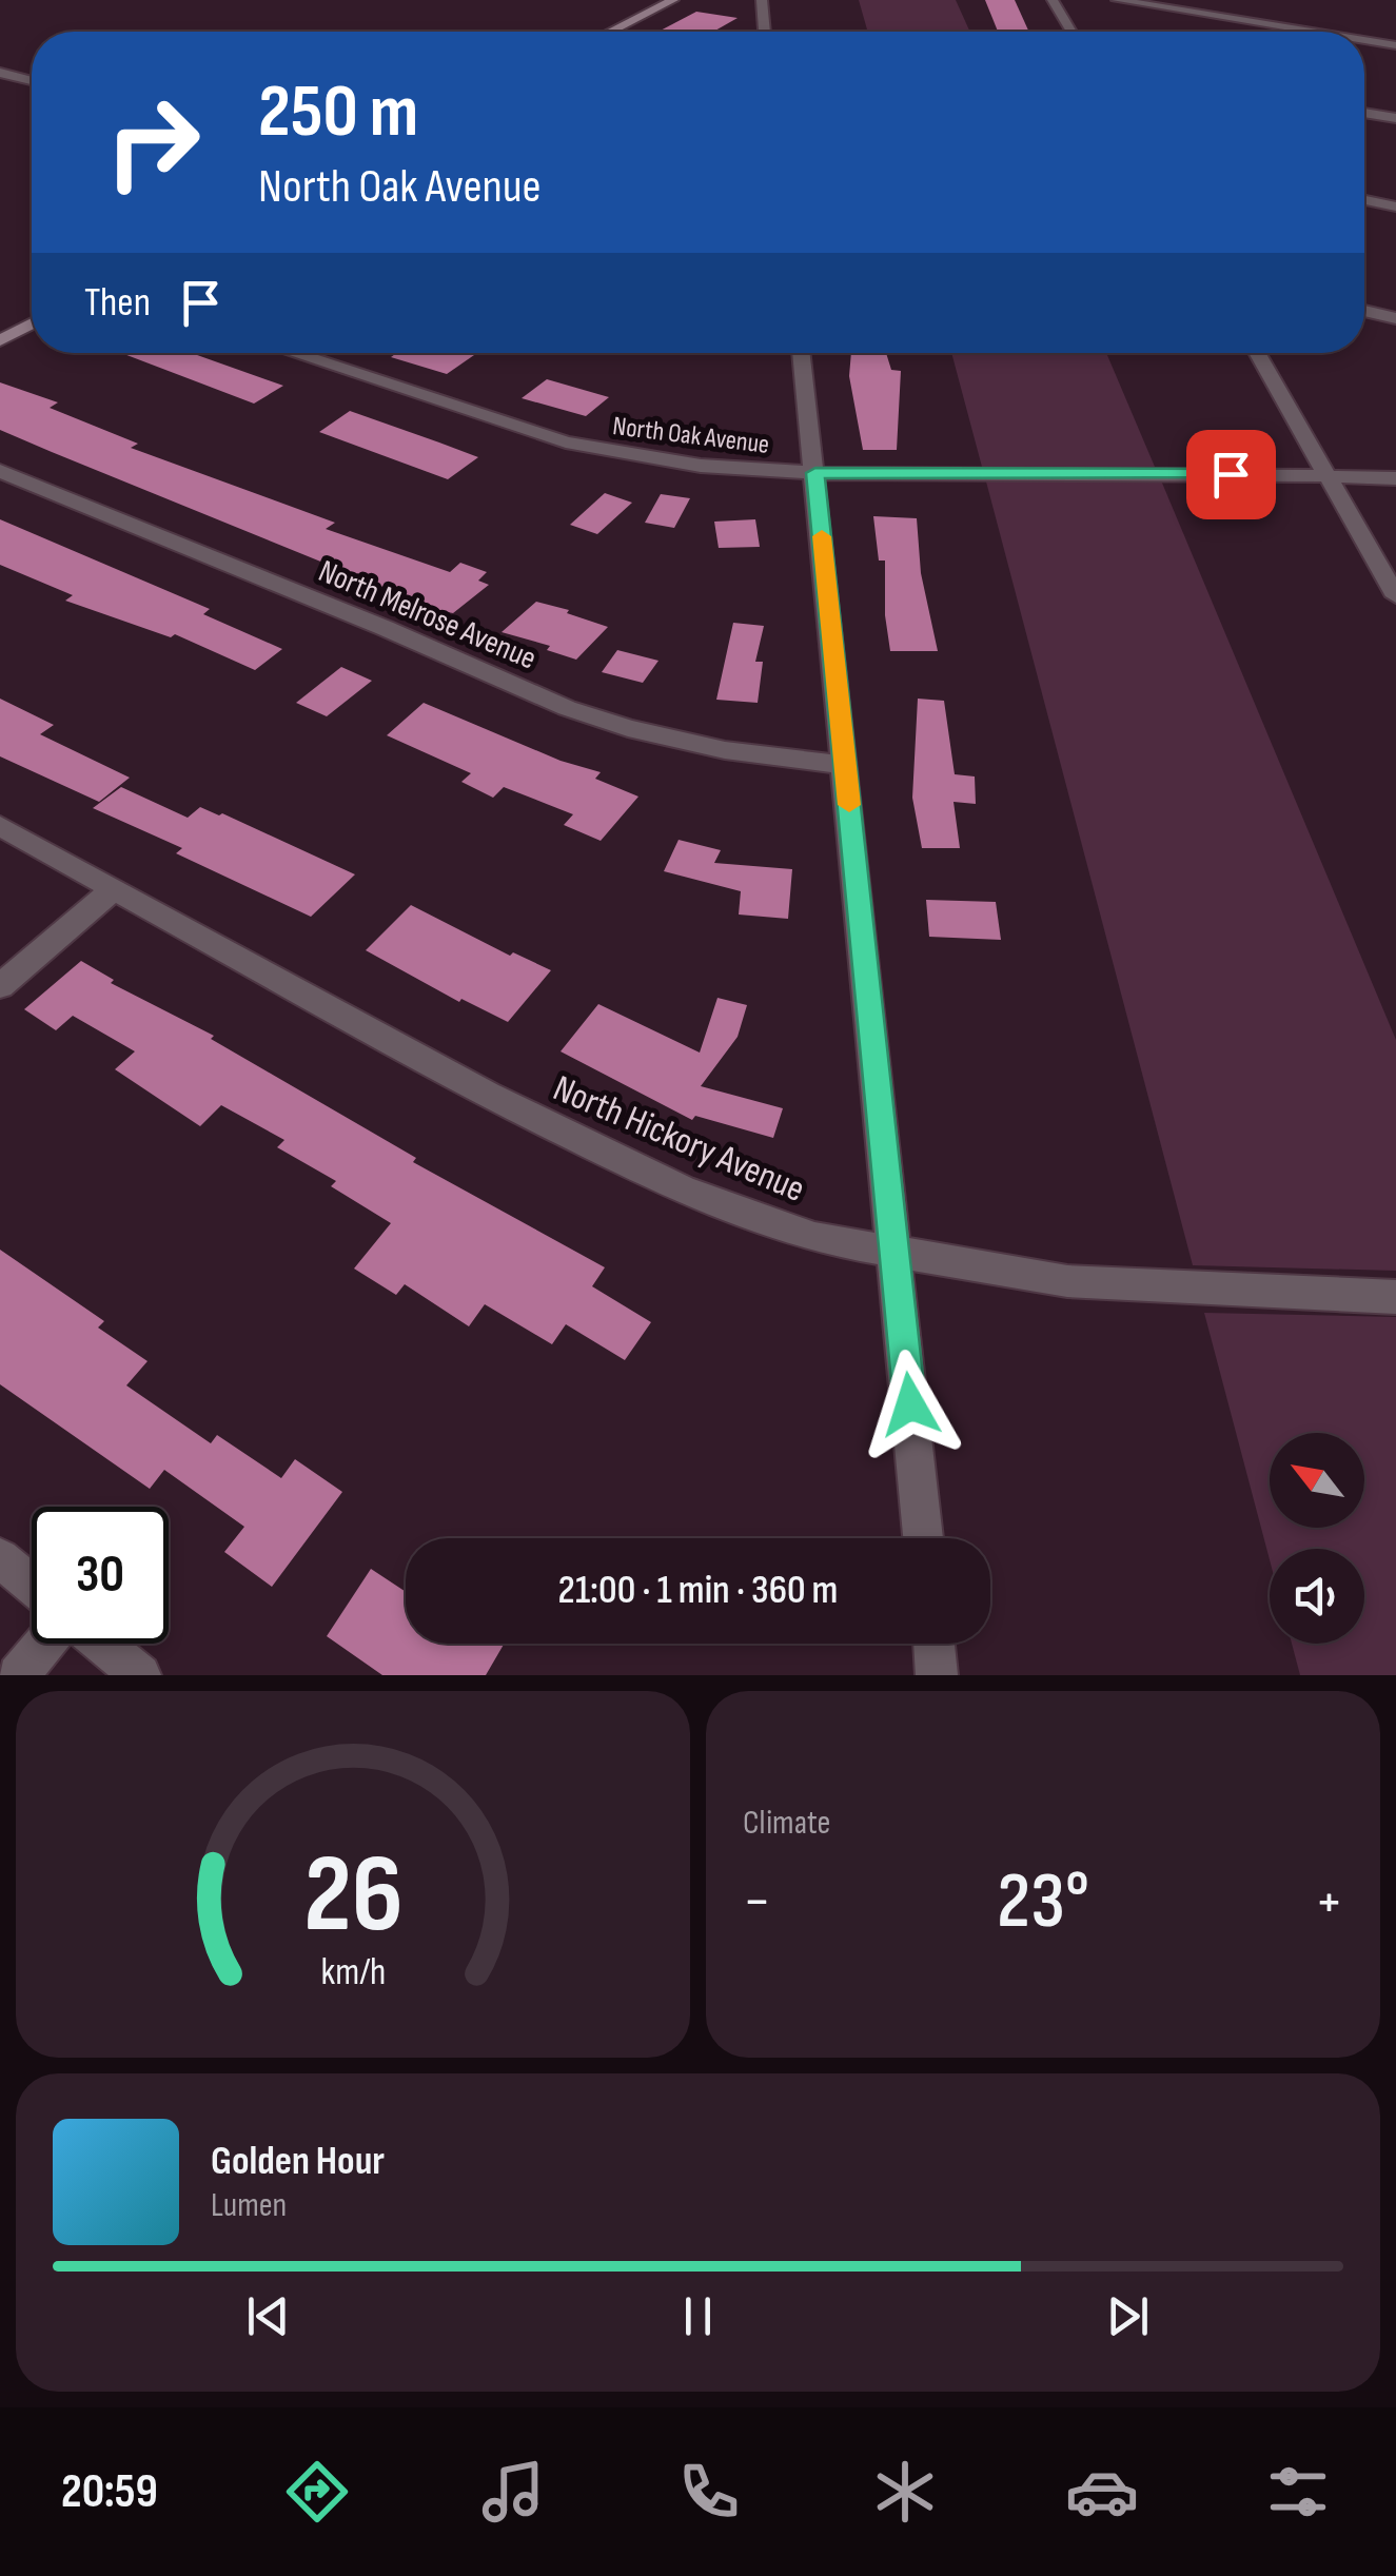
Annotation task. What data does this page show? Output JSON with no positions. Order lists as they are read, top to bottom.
{
  "streets": {
    "street": ["North Oak Avenue", "North Melrose Avenue", "North Hickory Avenue"]
  },
  "north": "top left",
  "page": {
    "turn": ["250 m", "North Oak Avenue"],
    "then": "Then",
    "limit": "30",
    "trip": "21:00 · 1 min · 360 m",
    "tile": "Climate",
    "heat": ["−", "23°", "+"],
    "song": ["Golden Hour", "Lumen"],
    "tabs": "20:59",
    "gauge": ["26", "km/h"]
  }
}
